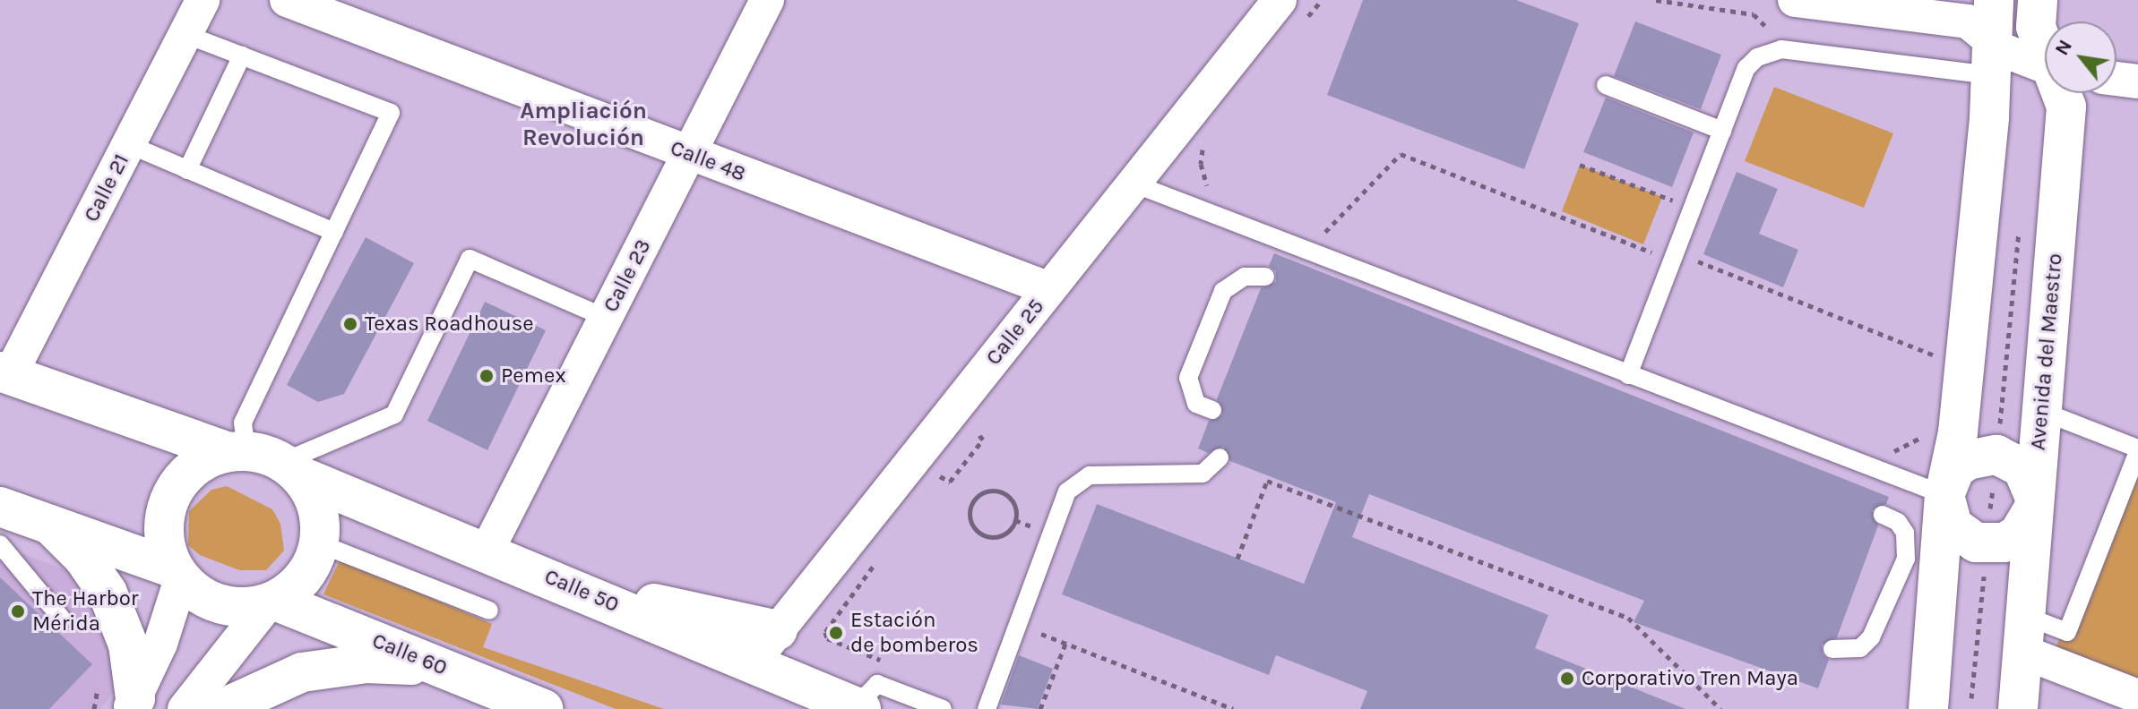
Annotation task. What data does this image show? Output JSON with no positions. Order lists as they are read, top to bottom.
{
  "streets": {
    "main road": ["Avenida del Maestro", "Calle 50", "Calle 60"],
    "street": [
      "Calle 48",
      "Calle 21",
      "Calle 23",
      "Calle 25"
    ]
  },
  "crossings": [
    ["Calle 48", "Calle 23"],
    ["Calle 48", "Calle 25"],
    ["Calle 21", "Calle 50"],
    ["Calle 23", "Calle 50"],
    ["Calle 25", "Calle 50"],
    ["Calle 50", "Calle 60"]
  ],
  "districts": ["Ampliación Revolución"],
  "places": [
    "Texas Roadhouse",
    "Pemex",
    "The Harbor Mérida",
    "Estación de bomberos",
    "Corporativo Tren Maya"
  ],
  "north": "top left"
}
